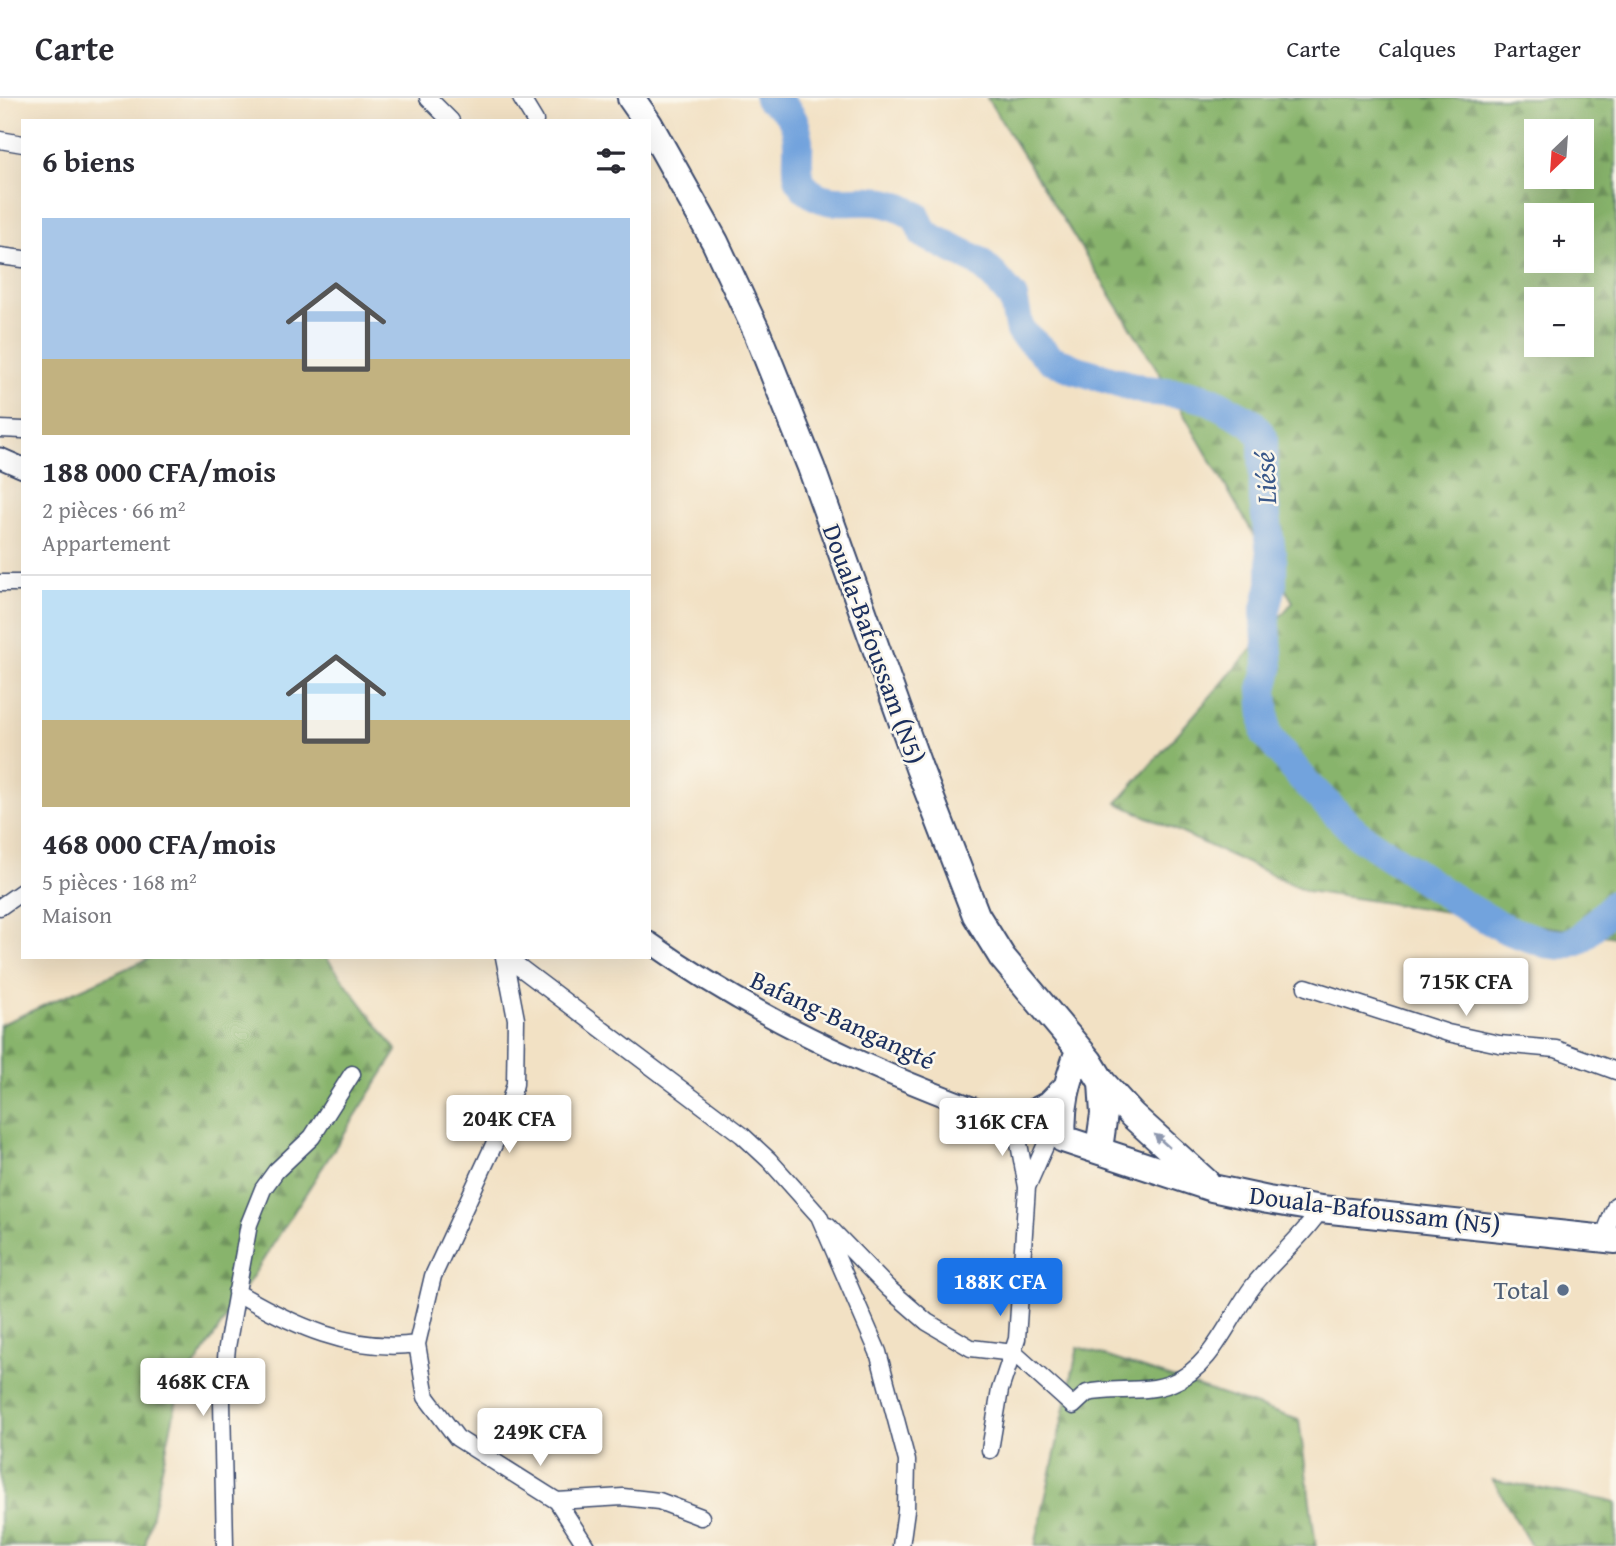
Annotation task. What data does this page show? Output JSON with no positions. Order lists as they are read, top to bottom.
{
  "streets": {
    "highway": ["Douala-Bafoussam (N5)"],
    "street": ["Bafang-Bangangté"]
  },
  "crossings": [
    ["Douala-Bafoussam (N5)", "Bafang-Bangangté"]
  ],
  "water": ["Liésé"],
  "places": ["Total"],
  "north": "bottom left",
  "page": {
    "header": "Carte",
    "nav": ["Carte", "Calques", "Partager"],
    "map_buttons": ["+", "−"],
    "heading": "6 biens",
    "list": [
      {
        "name": "188 000 CFA/mois",
        "note": "2 pièces · 66 m² · Appartement"
      },
      {
        "name": "468 000 CFA/mois",
        "note": "5 pièces · 168 m² · Maison"
      }
    ],
    "price": [
      "715K CFA",
      "204K CFA",
      "316K CFA",
      "188K CFA",
      "468K CFA",
      "249K CFA"
    ]
  }
}
